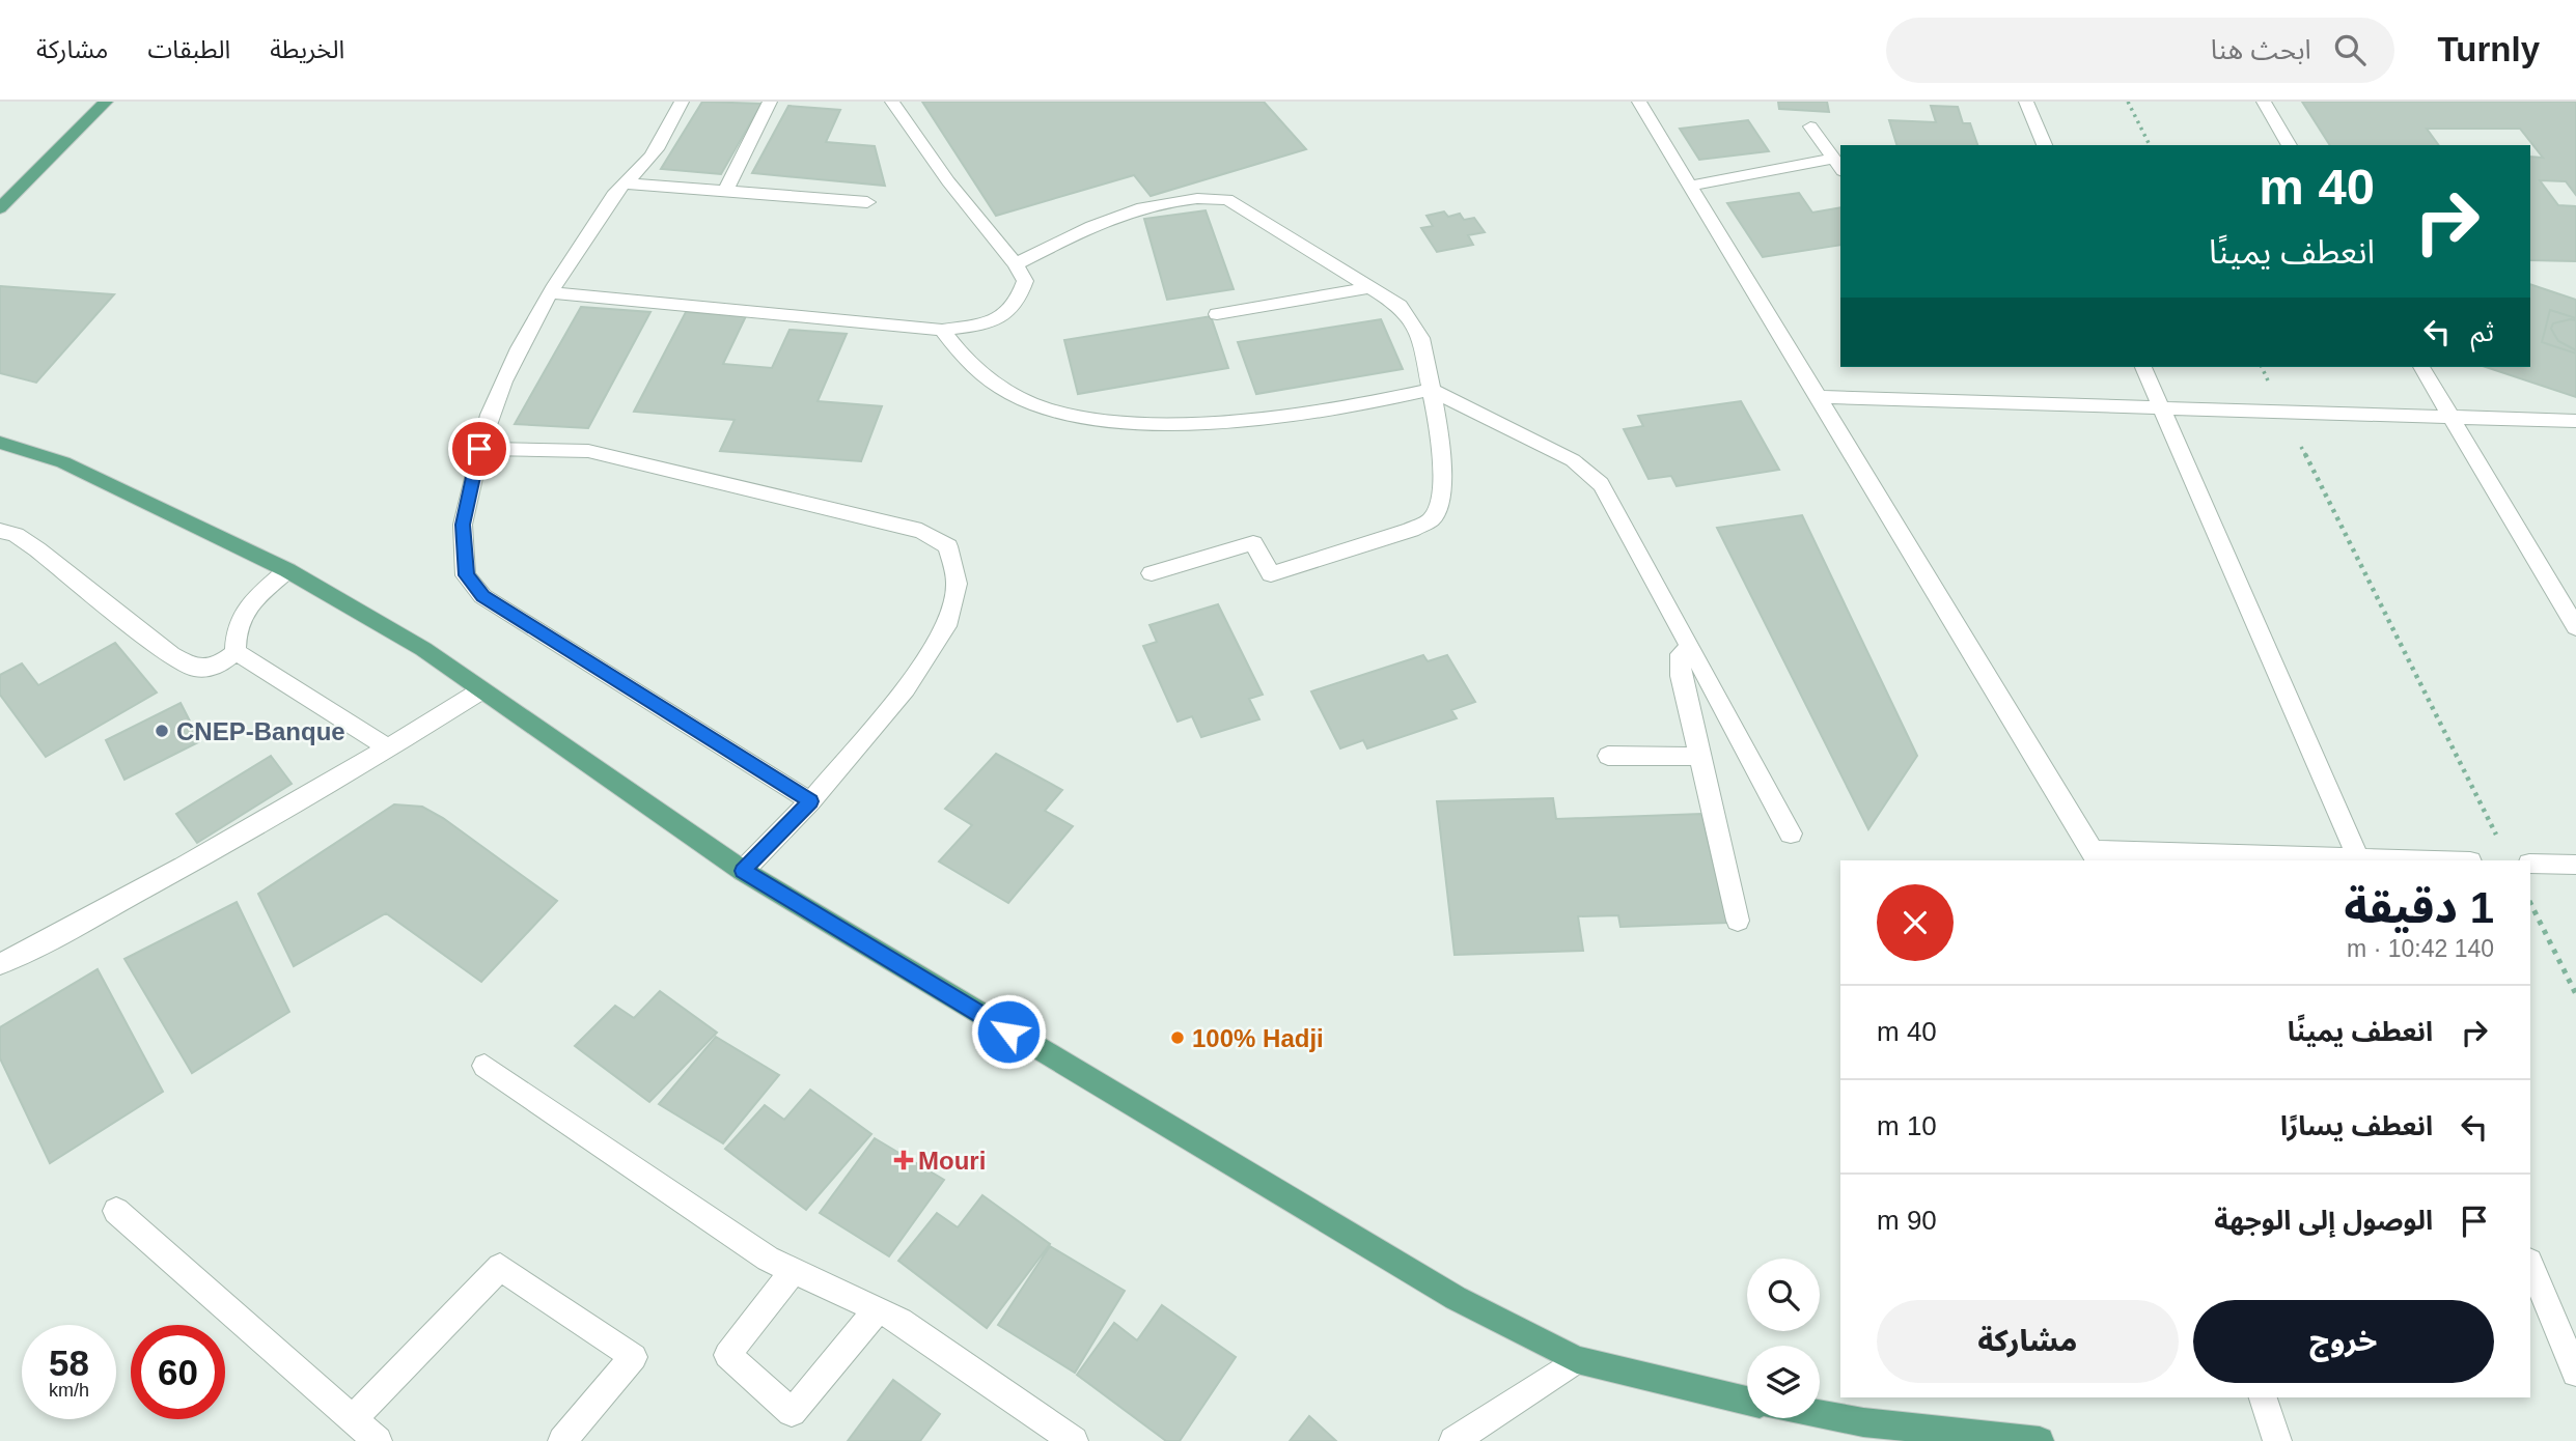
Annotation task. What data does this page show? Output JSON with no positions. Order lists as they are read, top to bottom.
{
  "places": {
    "other": ["CNEP-Banque", "100% Hadji"],
    "health": ["Mouri"]
  },
  "page": {
    "header": "Turnly",
    "search": "ابحث هنا",
    "nav": ["الخريطة", "الطبقات", "مشاركة"],
    "turn": ["40 m", "انعطف يمينًا"],
    "then": "ثم",
    "heading": ["1 دقيقة", "140 m · 10:42"],
    "list": [
      {
        "name": "انعطف يمينًا",
        "value": "40 m"
      },
      {
        "name": "انعطف يسارًا",
        "value": "10 m"
      },
      {
        "name": "الوصول إلى الوجهة",
        "value": "90 m"
      }
    ],
    "buttons": ["خروج", "مشاركة"],
    "speed": "58 km/h",
    "limit": "60"
  }
}
